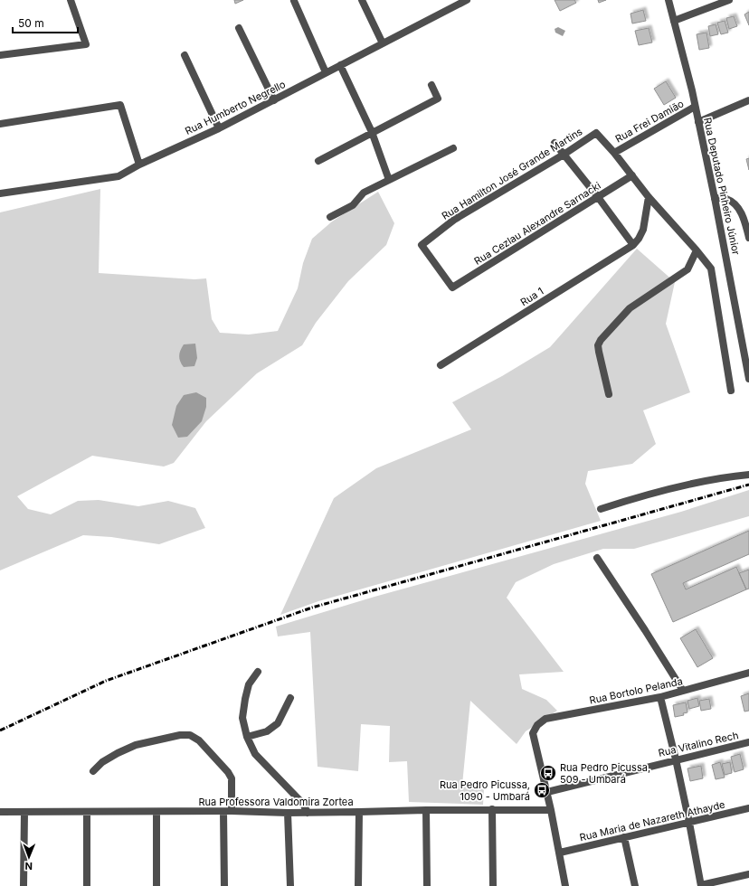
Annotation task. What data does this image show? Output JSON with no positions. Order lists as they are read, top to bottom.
{
  "streets": {
    "street": [
      "Rua Humberto Negrello",
      "Rua Frei Damião",
      "Rua Hamilton José Grande Martins",
      "Rua Deputado Pinheiro Júnior",
      "Rua Cezlau Alexandre Sarnacki",
      "Rua 1",
      "Rua Bortolo Pelanda",
      "Rua Vitalino Rech",
      "Rua Professora Valdomira Zortea",
      "Rua Maria de Nazareth Athayde"
    ]
  },
  "crossings": [
    ["Rua Frei Damião", "Rua Hamilton José Grande Martins"],
    ["Rua Frei Damião", "Rua Deputado Pinheiro Júnior"],
    ["Rua Hamilton José Grande Martins", "Rua Cezlau Alexandre Sarnacki"],
    ["Rua Bortolo Pelanda", "Rua Vitalino Rech"]
  ],
  "places": {
    "bus stop": ["Rua Pedro Picussa, 509 - Umbará", "Rua Pedro Picussa, 1090 - Umbará"]
  },
  "scale_bar": "50 m",
  "north": "bottom"
}
